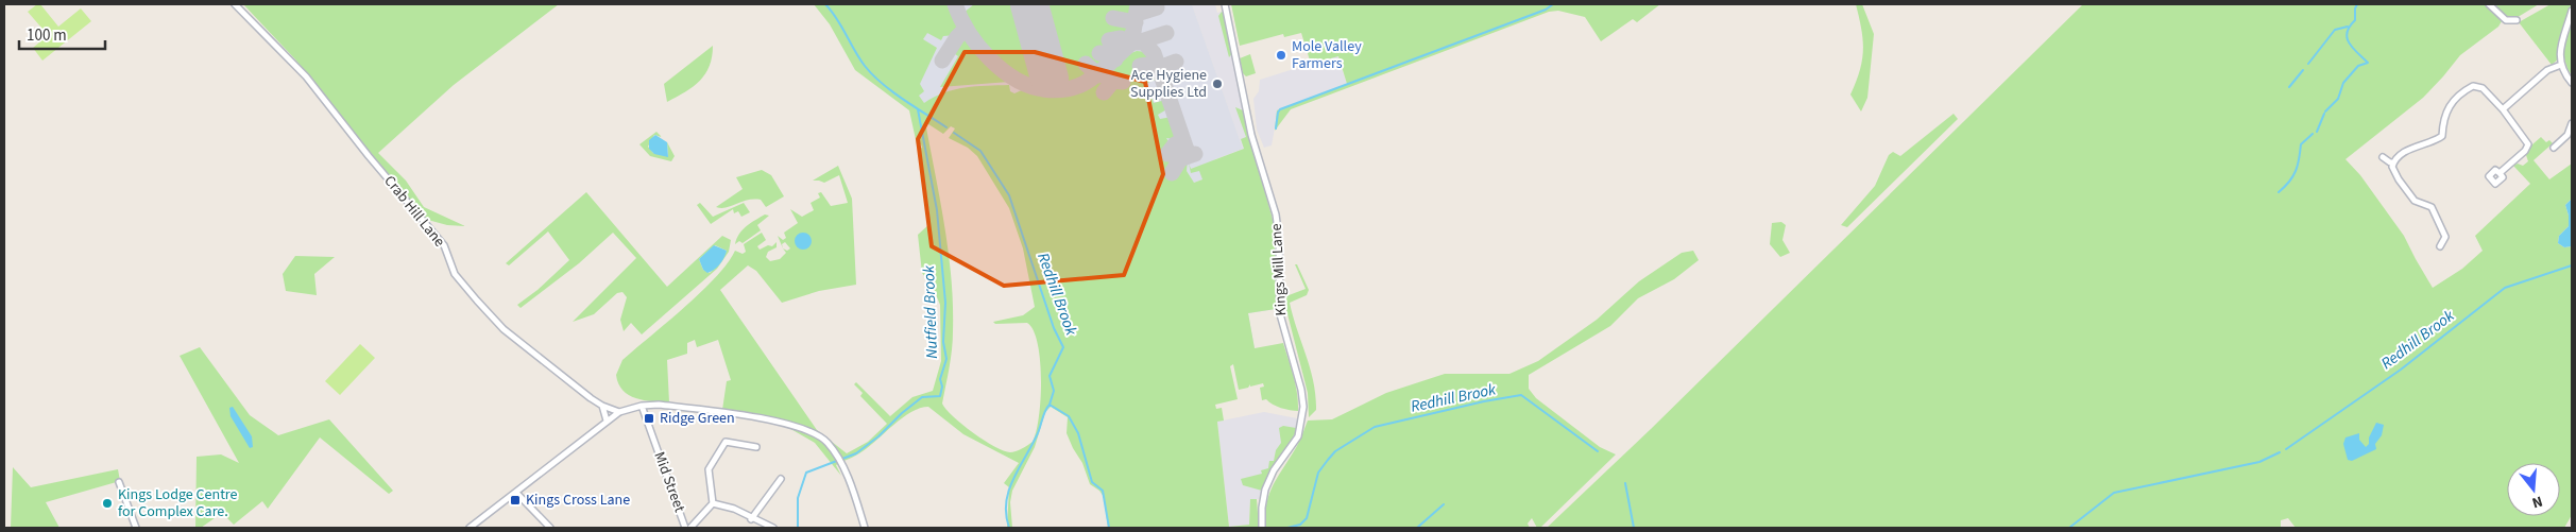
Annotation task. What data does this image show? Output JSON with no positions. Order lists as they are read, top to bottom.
{
  "streets": {
    "street": ["Crab Hill Lane", "Kings Mill Lane", "Mid Street"]
  },
  "water": ["Redhill Brook", "Nutfield Brook"],
  "places": {
    "other": ["Mole Valley Farmers", "Ace Hygiene Supplies Ltd", "Kings Lodge Centre for Complex Care."],
    "transit": ["Ridge Green", "Kings Cross Lane"]
  },
  "scale_bar": "100 m",
  "north": "bottom"
}
